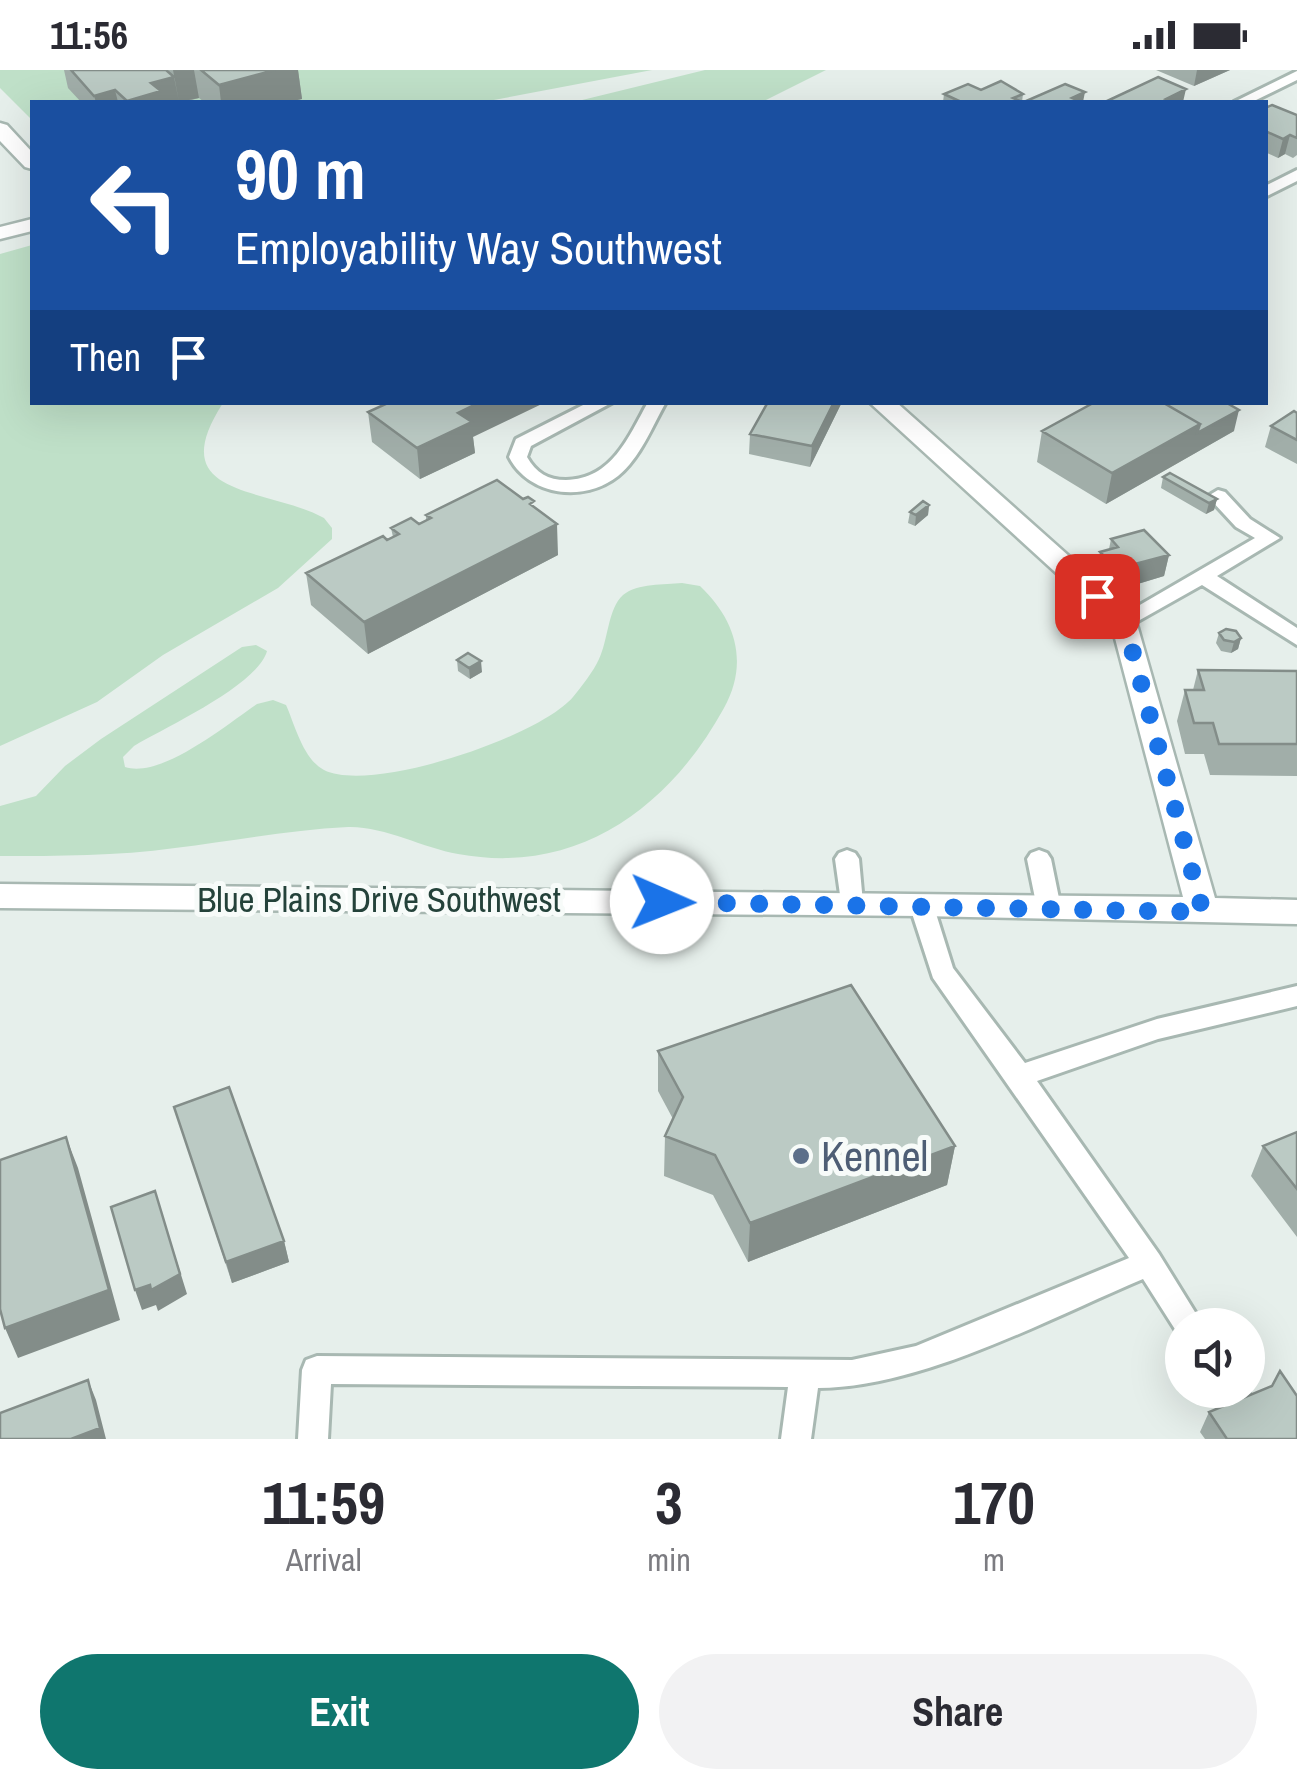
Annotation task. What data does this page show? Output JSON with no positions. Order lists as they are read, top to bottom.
{
  "streets": {
    "street": ["Blue Plains Drive Southwest"]
  },
  "places": ["Kennel"],
  "page": {
    "status": "11:56",
    "turn": ["90 m", "Employability Way Southwest"],
    "then": "Then",
    "eta": [
      "11:59",
      "Arrival",
      "3",
      "min",
      "170",
      "m"
    ],
    "buttons": ["Exit", "Share"]
  }
}
